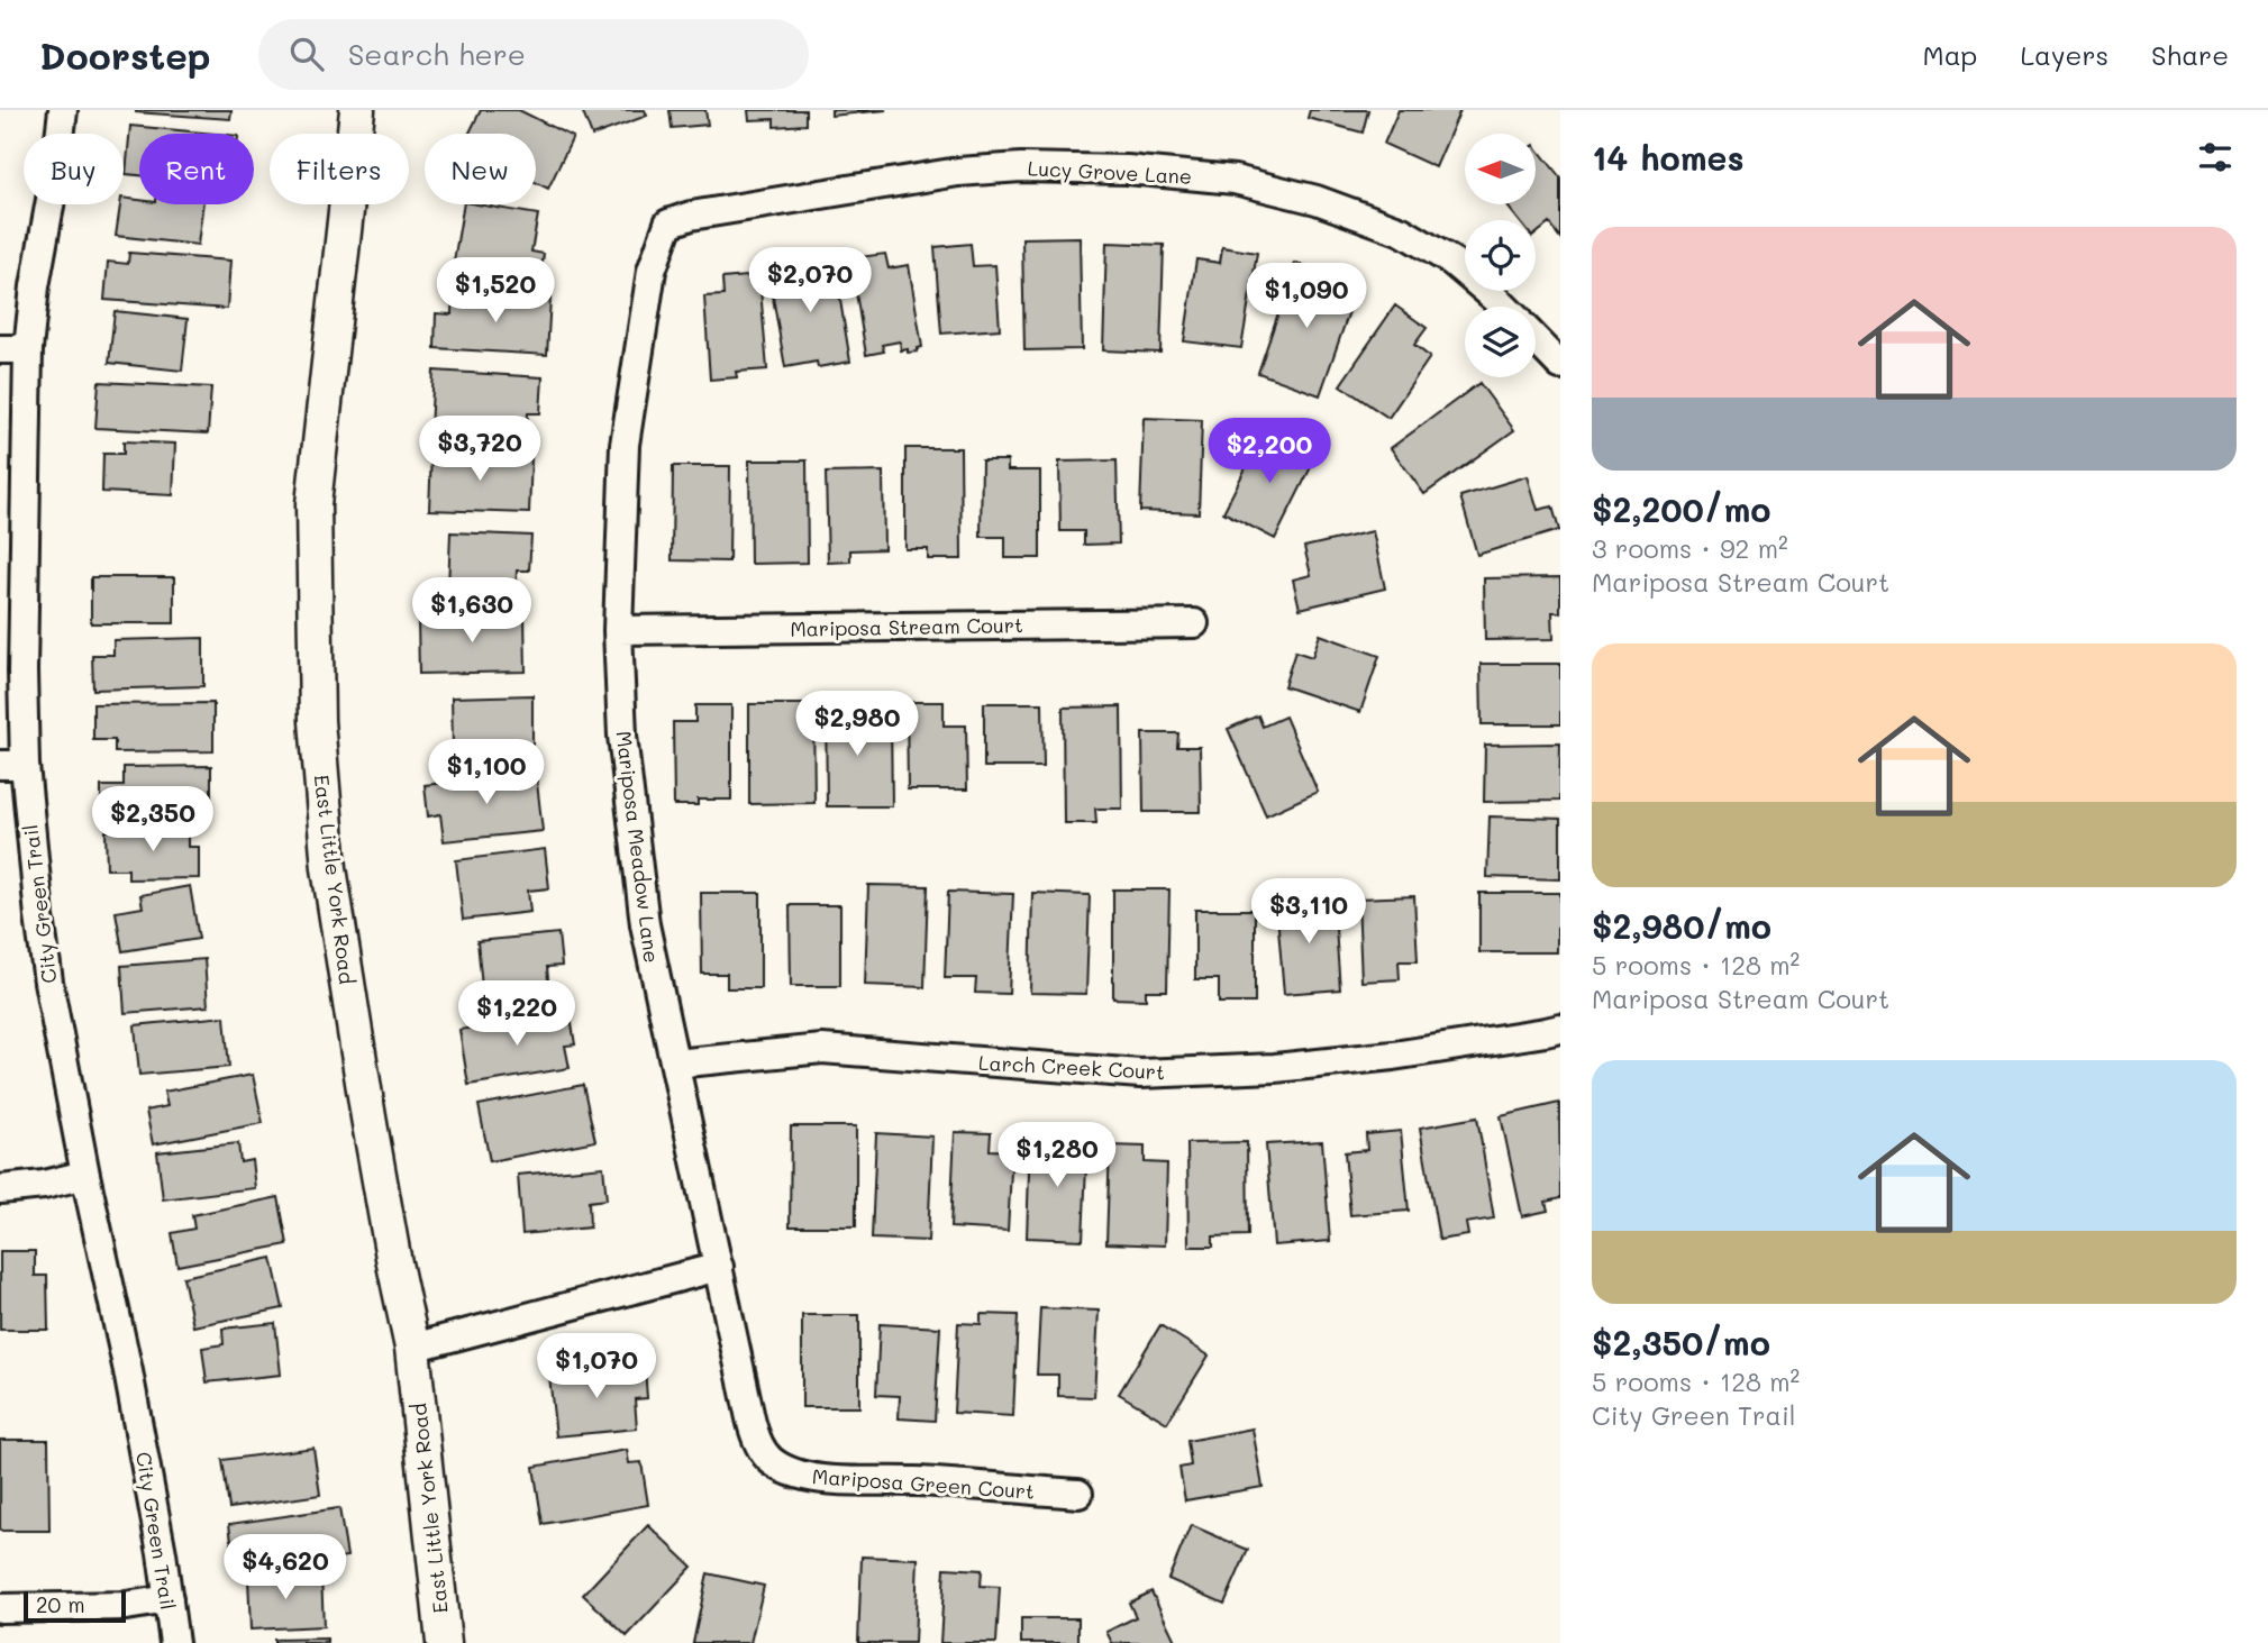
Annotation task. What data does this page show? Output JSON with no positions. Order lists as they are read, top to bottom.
{
  "streets": {
    "street": [
      "Lucy Grove Lane",
      "Mariposa Stream Court",
      "Mariposa Meadow Lane",
      "East Little York Road",
      "City Green Trail",
      "Larch Creek Court",
      "Mariposa Green Court"
    ]
  },
  "crossings": [
    ["Lucy Grove Lane", "Mariposa Meadow Lane"],
    ["Mariposa Stream Court", "Mariposa Meadow Lane"],
    ["Mariposa Meadow Lane", "Larch Creek Court"],
    ["Mariposa Meadow Lane", "Mariposa Green Court"]
  ],
  "scale_bar": "20 m",
  "north": "left",
  "page": {
    "header": "Doorstep",
    "search": "Search here",
    "nav": ["Map", "Layers", "Share"],
    "heading": "14 homes",
    "chip": [
      "Buy",
      "Rent",
      "Filters",
      "New"
    ],
    "list": [
      {
        "name": "$2,200/mo",
        "note": "3 rooms · 92 m² · Mariposa Stream Court"
      },
      {
        "name": "$2,980/mo",
        "note": "5 rooms · 128 m² · Mariposa Stream Court"
      },
      {
        "name": "$2,350/mo",
        "note": "5 rooms · 128 m² · City Green Trail"
      }
    ],
    "price": [
      "$2,070",
      "$1,520",
      "$1,090",
      "$3,720",
      "$2,200",
      "$1,630",
      "$2,980",
      "$1,100",
      "$2,350",
      "$3,110",
      "$1,220",
      "$1,280",
      "$1,070",
      "$4,620"
    ],
    "scale": "20 m"
  }
}
